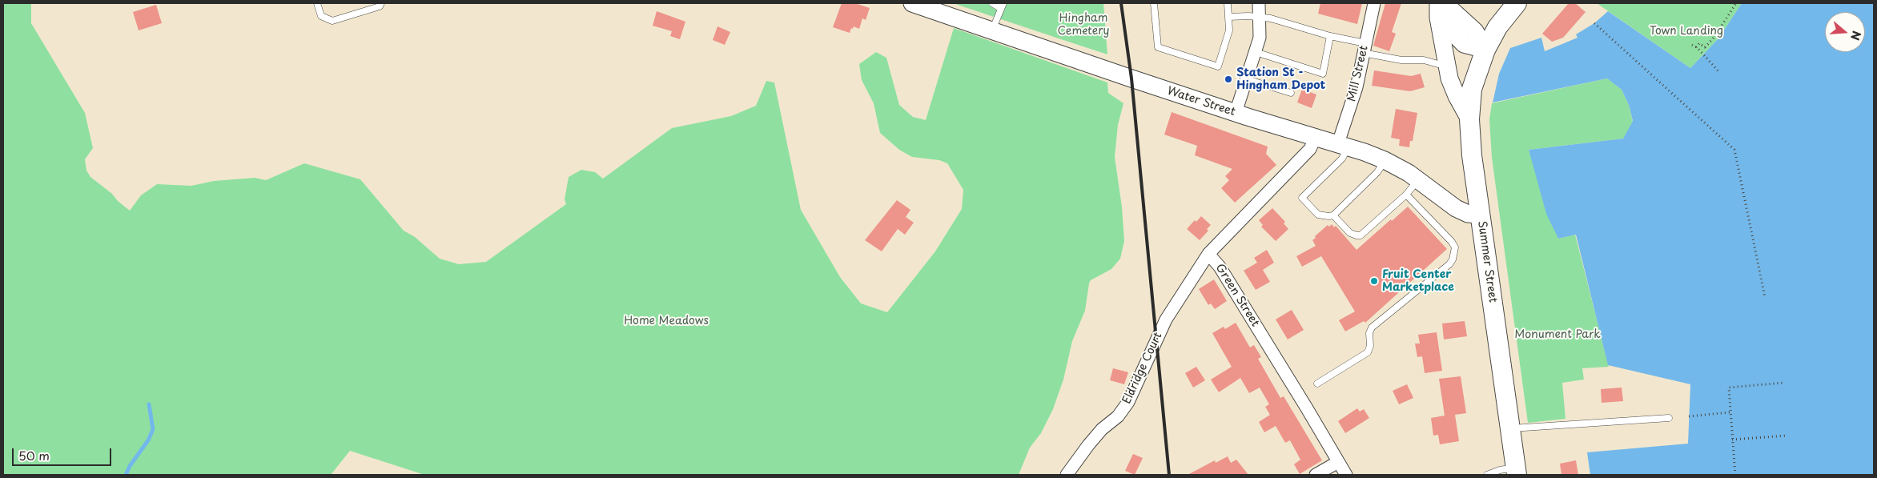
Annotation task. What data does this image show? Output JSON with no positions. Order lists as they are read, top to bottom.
{
  "streets": {
    "main road": ["Water Street", "Summer Street"],
    "street": ["Mill Street", "Green Street", "Eldridge Court"]
  },
  "crossings": [
    ["Mill Street", "Water Street"],
    ["Water Street", "Summer Street"],
    ["Water Street", "Green Street"],
    ["Green Street", "Eldridge Court"]
  ],
  "parks": [
    "Hingham Cemetery",
    "Town Landing",
    "Home Meadows",
    "Monument Park"
  ],
  "places": ["Station St - Hingham Depot", "Fruit Center Marketplace"],
  "scale_bar": "50 m",
  "north": "right"
}
